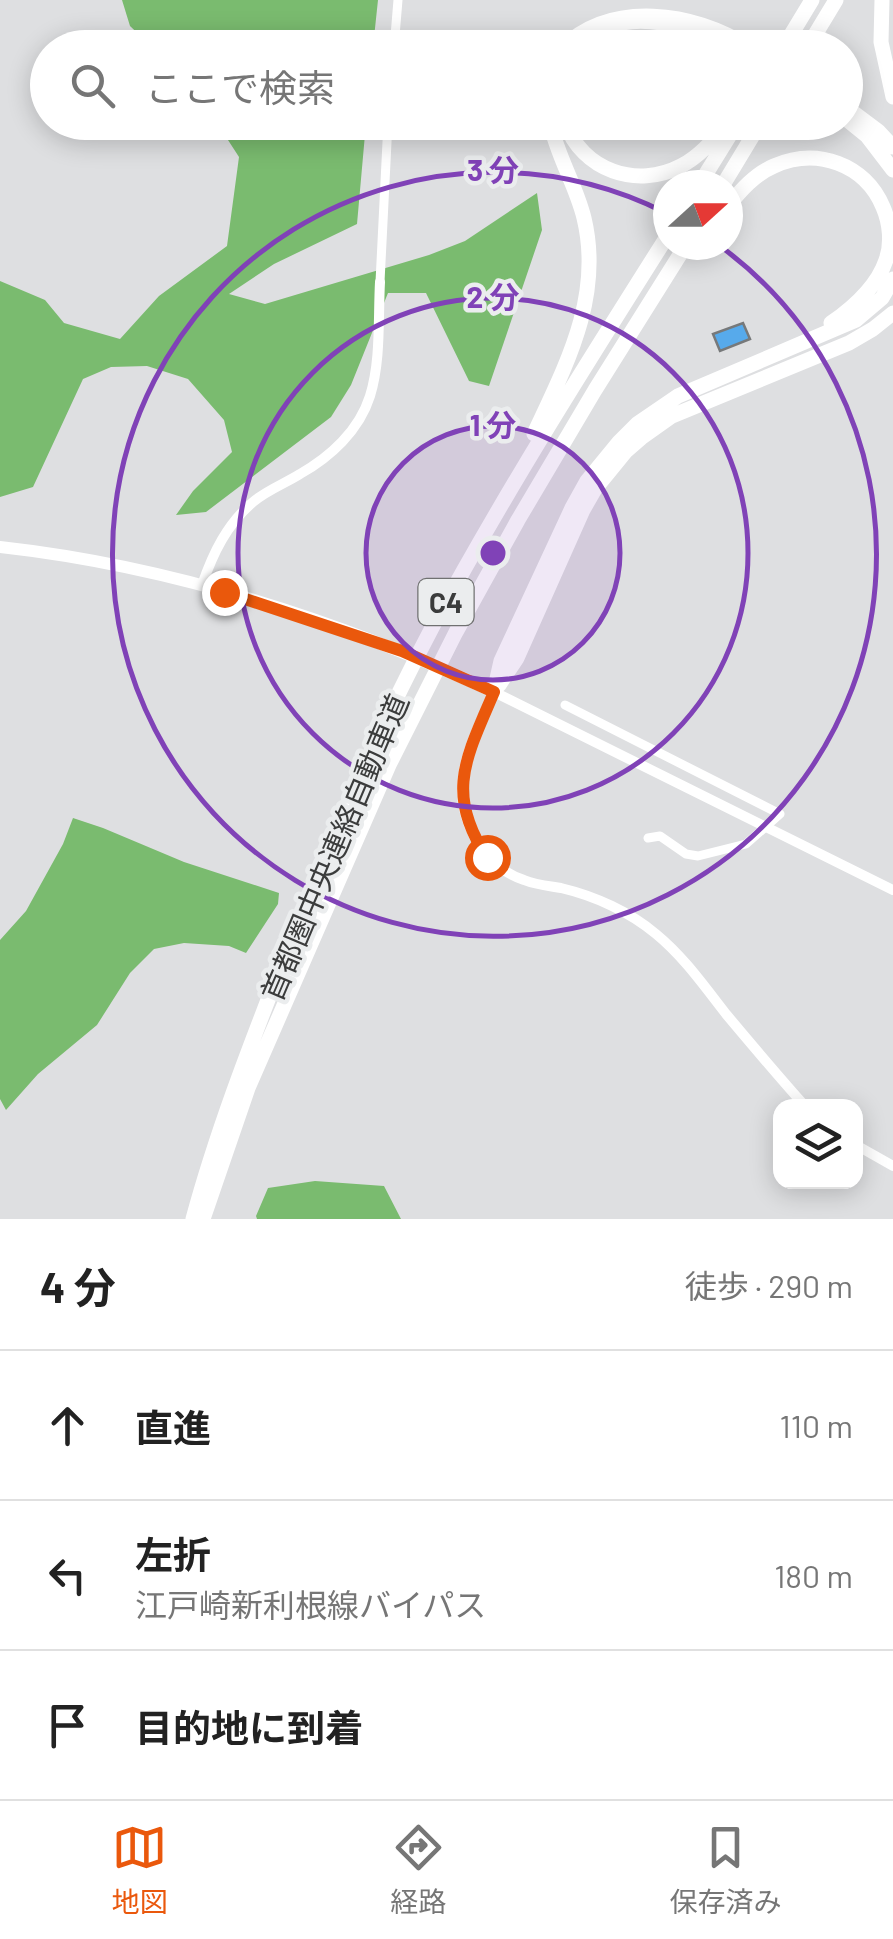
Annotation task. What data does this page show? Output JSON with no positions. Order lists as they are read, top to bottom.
{
  "streets": {
    "highway": ["C4", "首都圏中央連絡自動車道"]
  },
  "north": "right",
  "page": {
    "search": "ここで検索",
    "heading": ["4 分", "徒歩 · 290 m"],
    "list": [
      ["直進", "110 m"],
      ["左折", "江戸崎新利根線バイパス", "180 m"],
      "目的地に到着"
    ],
    "nav": ["地図", "経路", "保存済み"]
  },
  "rings": ["3 分", "2 分", "1 分"]
}
